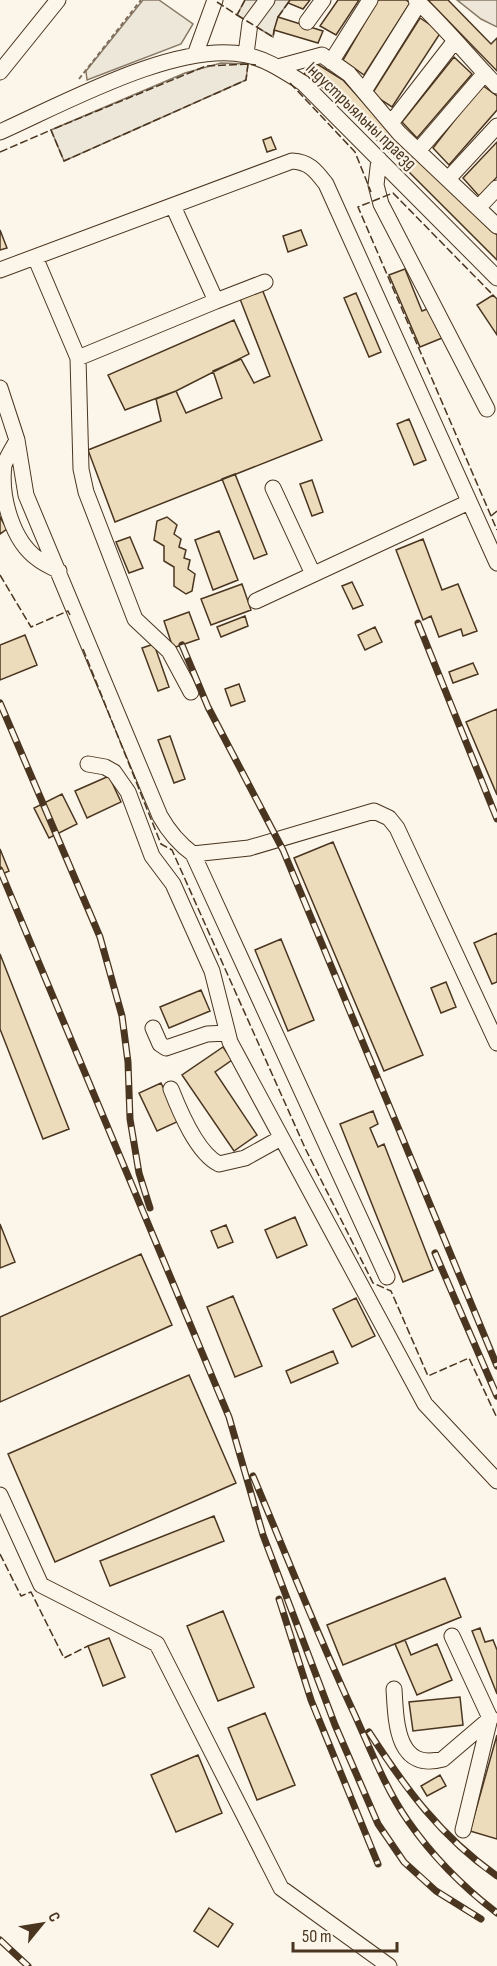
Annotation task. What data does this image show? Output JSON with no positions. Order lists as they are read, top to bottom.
{
  "streets": {
    "street": ["Індустрыяльны праезд"]
  },
  "scale_bar": "50 m",
  "north": "top right"
}
